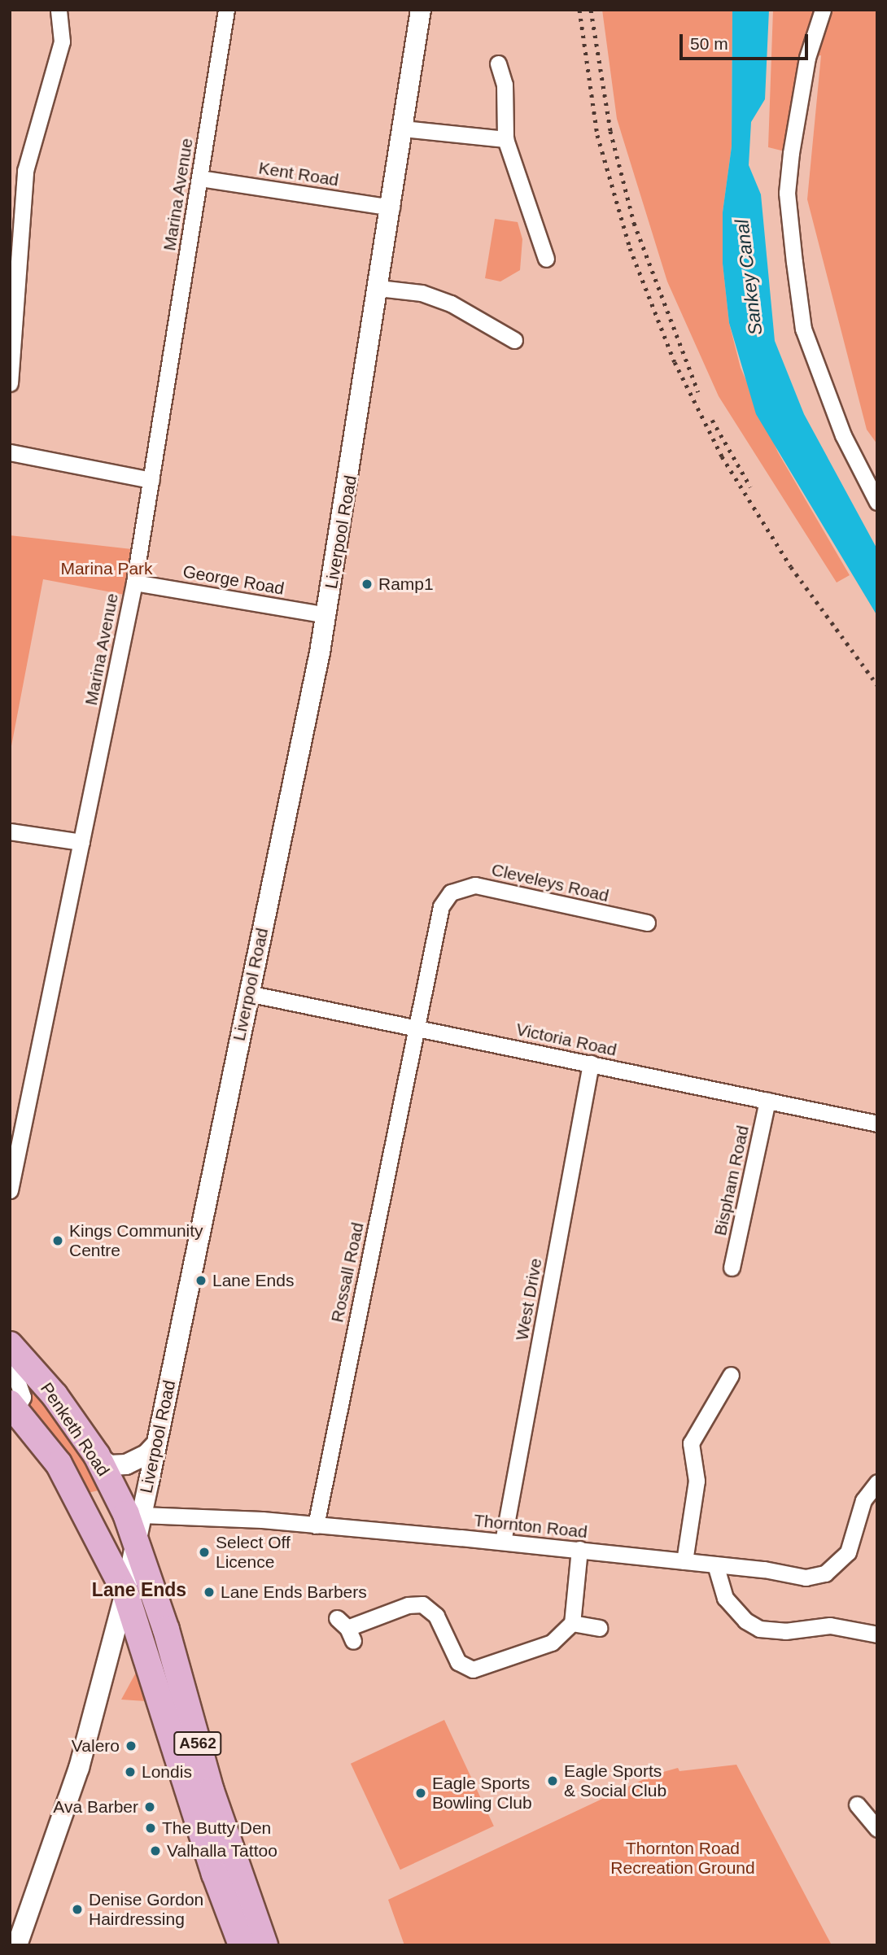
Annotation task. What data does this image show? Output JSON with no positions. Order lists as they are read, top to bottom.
{
  "streets": {
    "main road": ["Penketh Road", "A562"],
    "street": [
      "Kent Road",
      "Marina Avenue",
      "Liverpool Road",
      "George Road",
      "Cleveleys Road",
      "Victoria Road",
      "Bispham Road",
      "Rossall Road",
      "West Drive",
      "Thornton Road"
    ]
  },
  "crossings": [
    ["Kent Road", "Marina Avenue"],
    ["Kent Road", "Liverpool Road"],
    ["Marina Avenue", "George Road"],
    ["Liverpool Road", "George Road"],
    ["Liverpool Road", "Victoria Road"],
    ["Liverpool Road", "Penketh Road"],
    ["Liverpool Road", "Thornton Road"],
    ["Cleveleys Road", "Victoria Road"],
    ["Cleveleys Road", "Rossall Road"],
    ["Victoria Road", "Bispham Road"],
    ["Victoria Road", "Rossall Road"],
    ["Victoria Road", "West Drive"],
    ["Rossall Road", "Thornton Road"],
    ["West Drive", "Thornton Road"],
    ["Penketh Road", "Thornton Road"]
  ],
  "districts": ["Lane Ends"],
  "water": ["Sankey Canal"],
  "parks": ["Marina Park", "Thornton Road Recreation Ground"],
  "places": [
    "Ramp1",
    "Kings Community Centre",
    "Lane Ends",
    "Select Off Licence",
    "Lane Ends Barbers",
    "Valero",
    "Londis",
    "Eagle Sports & Social Club",
    "Eagle Sports Bowling Club",
    "Ava Barber",
    "The Butty Den",
    "Valhalla Tattoo",
    "Denise Gordon Hairdressing"
  ],
  "scale_bar": "50 m"
}
